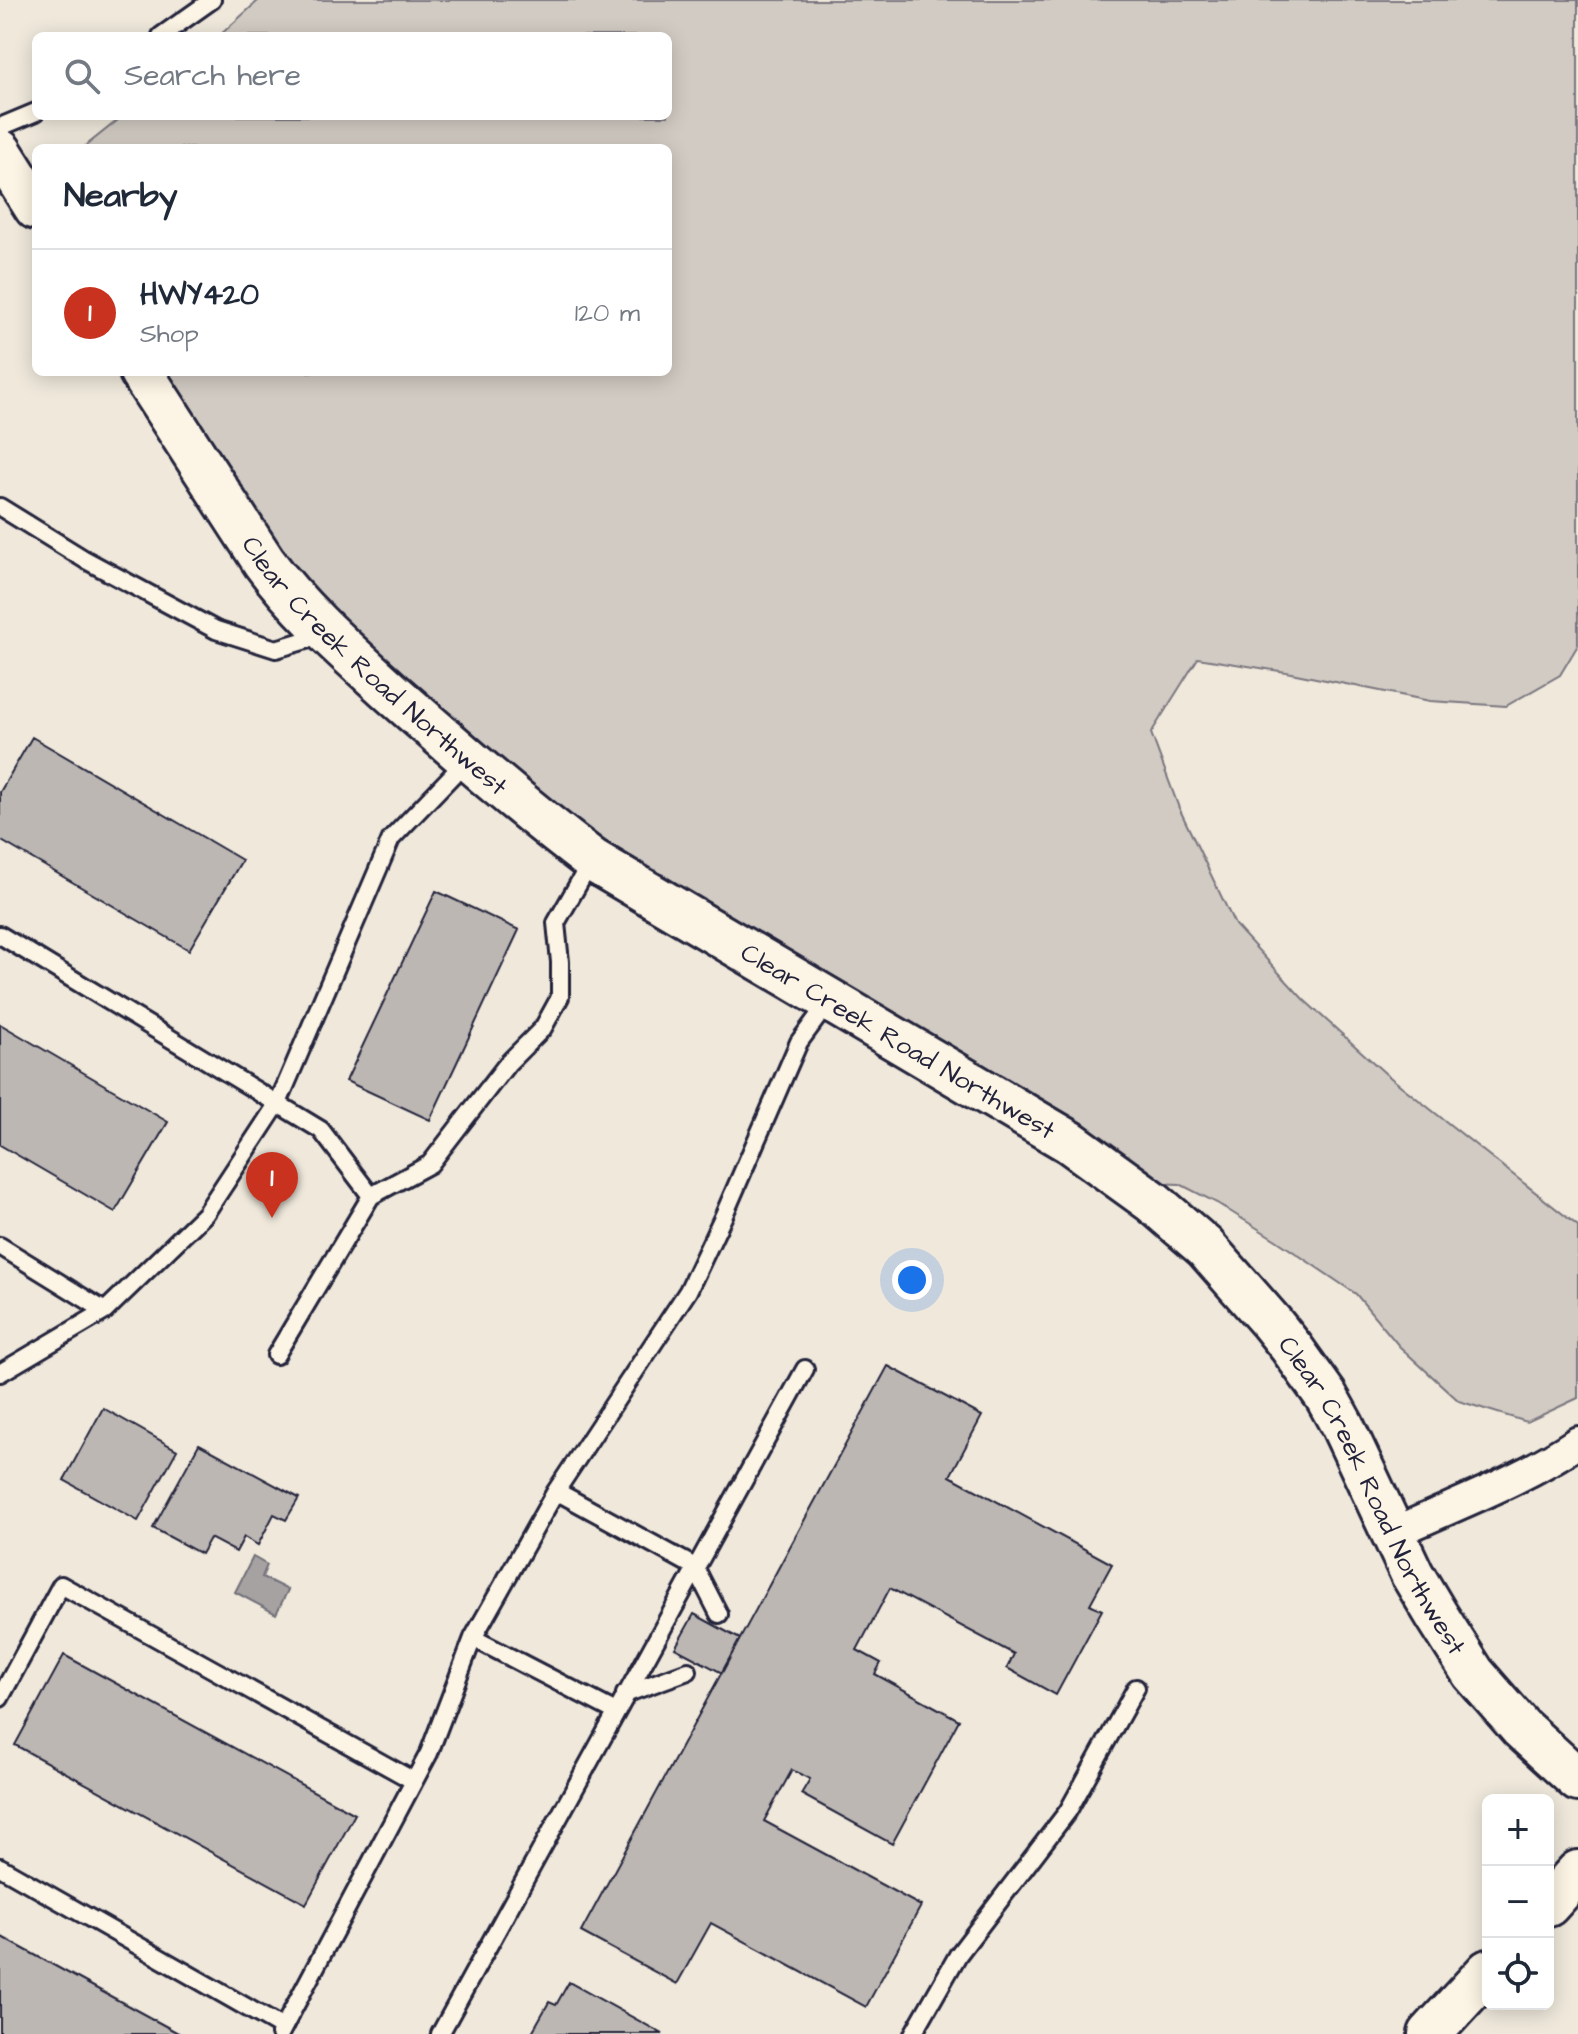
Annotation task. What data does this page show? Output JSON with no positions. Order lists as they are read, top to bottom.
{
  "streets": {
    "main road": ["Clear Creek Road Northwest"]
  },
  "page": {
    "search": "Search here",
    "heading": "Nearby",
    "list": [
      {
        "mark": "1",
        "name": "HWY420",
        "note": "Shop",
        "value": "120 m"
      }
    ],
    "pins": "1",
    "map_buttons": ["+", "−"]
  }
}
